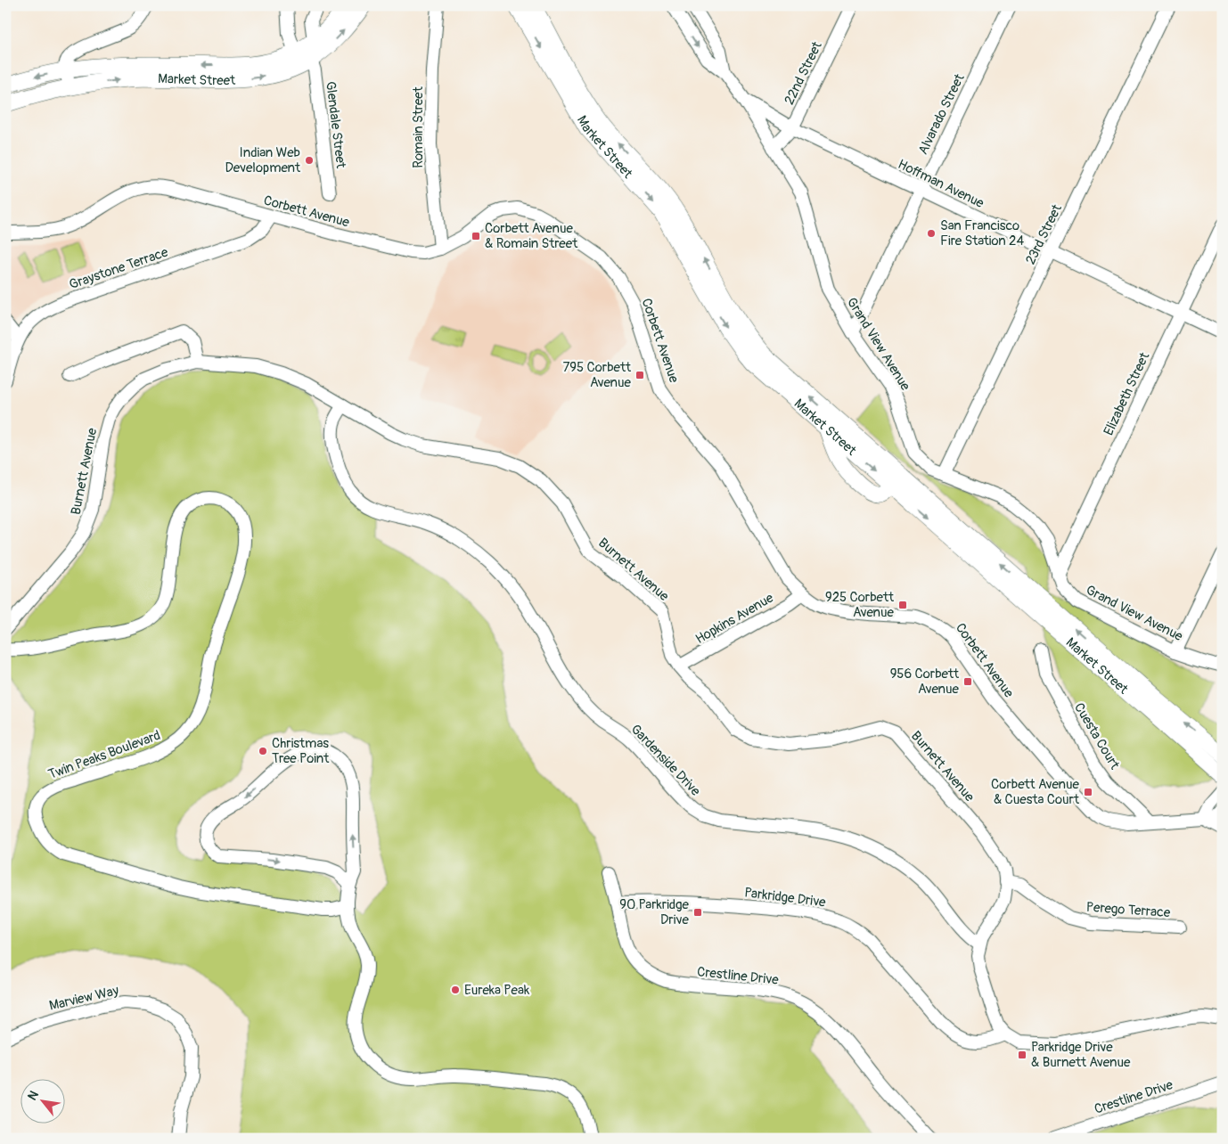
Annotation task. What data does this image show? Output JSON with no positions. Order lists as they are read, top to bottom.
{
  "streets": {
    "main road": ["Market Street"],
    "street": [
      "22nd Street",
      "Alvarado Street",
      "Glendale Street",
      "Romain Street",
      "Hoffman Avenue",
      "Corbett Avenue",
      "23rd Street",
      "Graystone Terrace",
      "Grand View Avenue",
      "Elizabeth Street",
      "Burnett Avenue",
      "Hopkins Avenue",
      "Cuesta Court",
      "Twin Peaks Boulevard",
      "Gardenside Drive",
      "Parkridge Drive",
      "Perego Terrace",
      "Crestline Drive",
      "Marview Way"
    ]
  },
  "crossings": [
    ["22nd Street", "Hoffman Avenue"],
    ["22nd Street", "Grand View Avenue"],
    ["Market Street", "Glendale Street"],
    ["Alvarado Street", "Hoffman Avenue"],
    ["Alvarado Street", "Grand View Avenue"],
    ["Romain Street", "Corbett Avenue"],
    ["Hoffman Avenue", "23rd Street"],
    ["Hoffman Avenue", "Grand View Avenue"],
    ["Hoffman Avenue", "Elizabeth Street"],
    ["Corbett Avenue", "Graystone Terrace"],
    ["Corbett Avenue", "Hopkins Avenue"],
    ["Corbett Avenue", "Cuesta Court"],
    ["23rd Street", "Grand View Avenue"],
    ["Grand View Avenue", "Elizabeth Street"],
    ["Burnett Avenue", "Hopkins Avenue"],
    ["Burnett Avenue", "Gardenside Drive"],
    ["Burnett Avenue", "Parkridge Drive"],
    ["Burnett Avenue", "Perego Terrace"],
    ["Parkridge Drive", "Crestline Drive"]
  ],
  "places": {
    "other": [
      "Indian Web Development",
      "San Francisco Fire Station 24",
      "Christmas Tree Point",
      "Eureka Peak"
    ],
    "transit": [
      "Corbett Avenue & Romain Street",
      "795 Corbett Avenue",
      "925 Corbett Avenue",
      "956 Corbett Avenue",
      "Corbett Avenue & Cuesta Court",
      "90 Parkridge Drive",
      "Parkridge Drive & Burnett Avenue"
    ]
  },
  "north": "top left"
}
